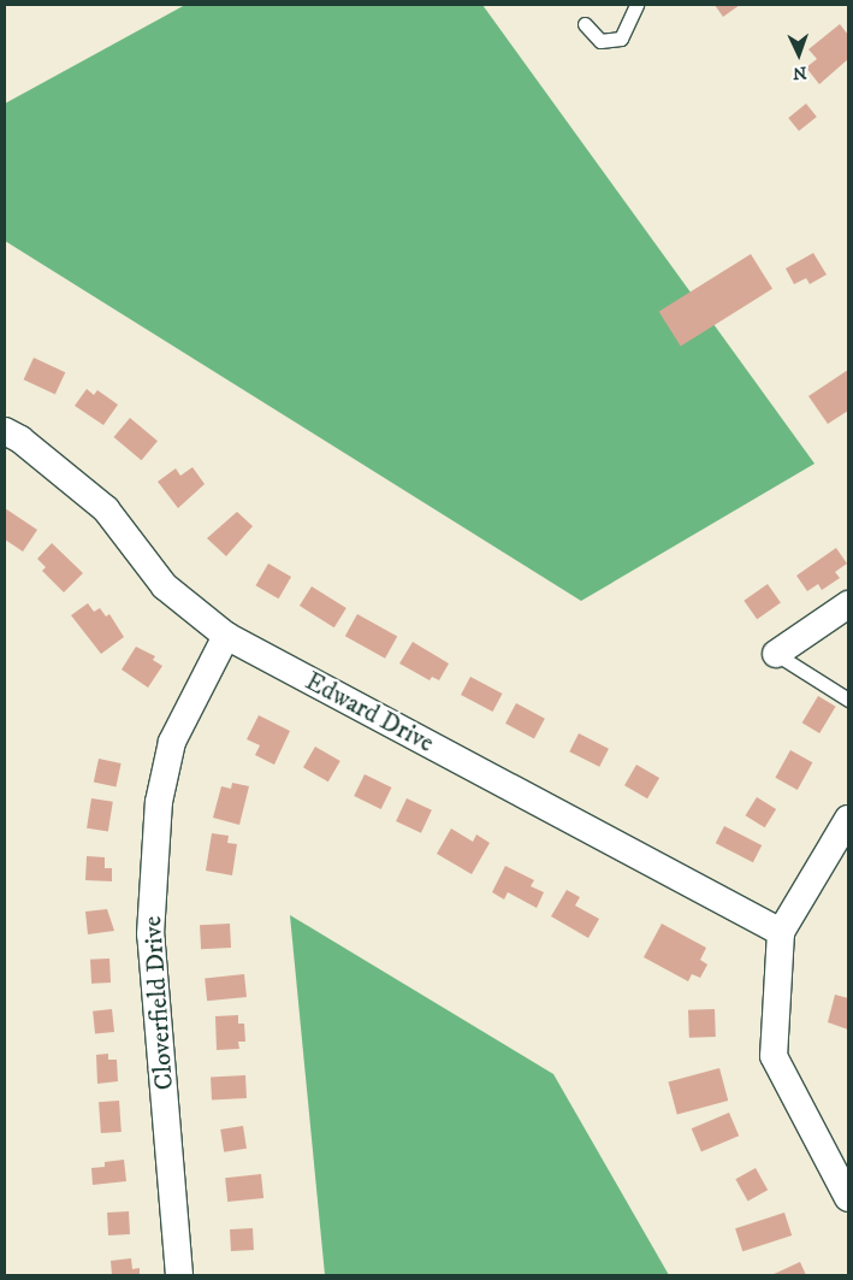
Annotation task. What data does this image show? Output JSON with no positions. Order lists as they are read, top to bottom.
{
  "streets": {
    "street": ["Edward Drive", "Cloverfield Drive"]
  },
  "crossings": [
    ["Edward Drive", "Cloverfield Drive"]
  ],
  "north": "bottom"
}
